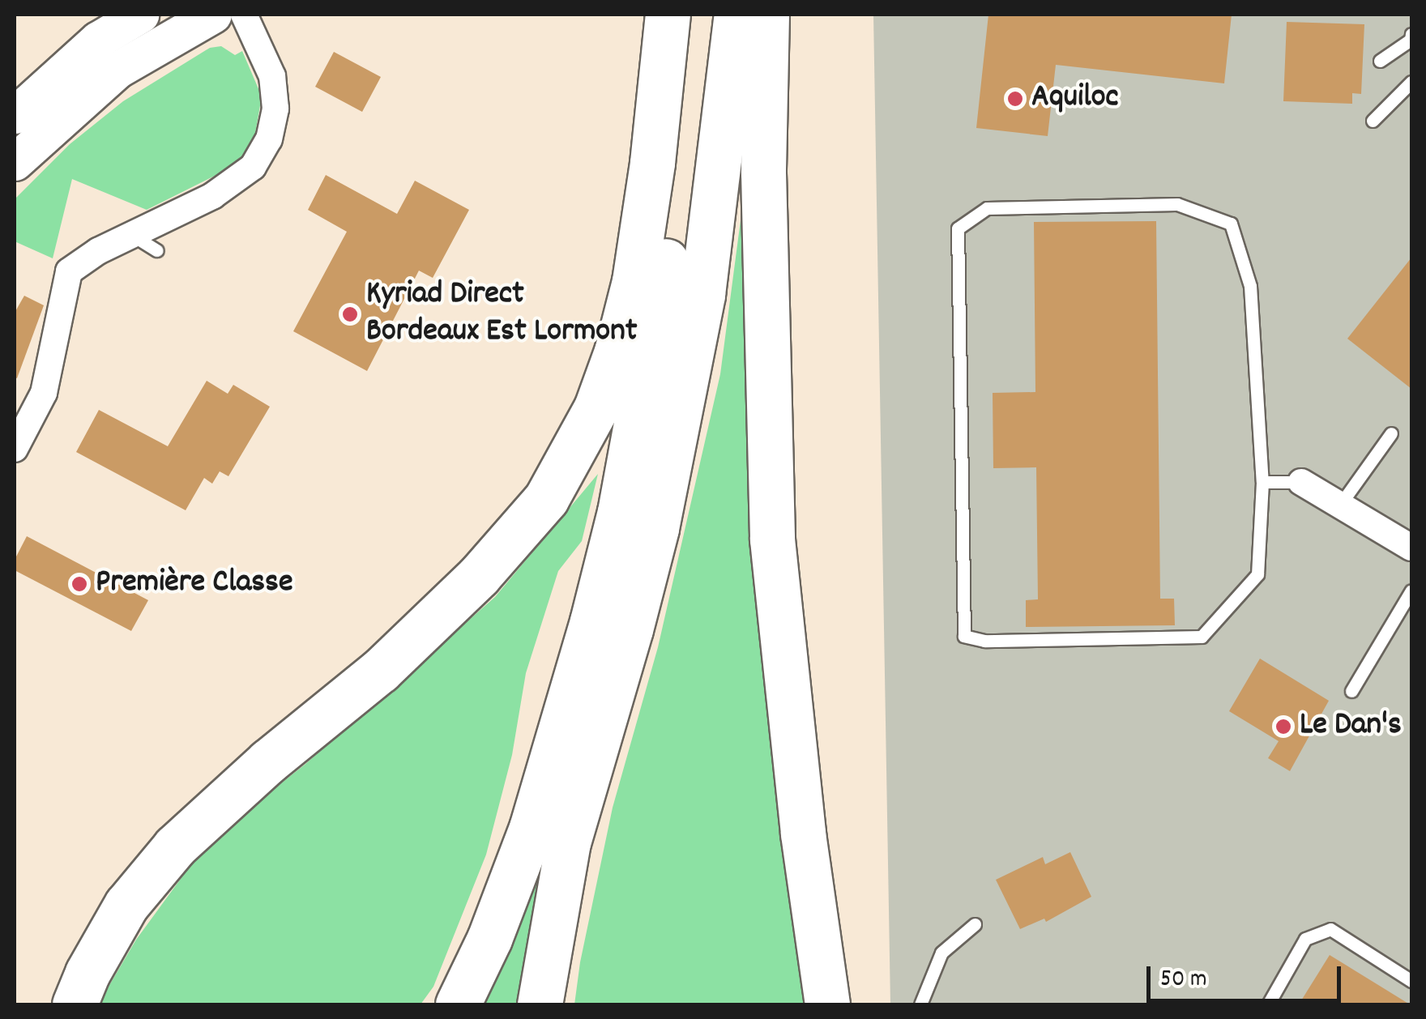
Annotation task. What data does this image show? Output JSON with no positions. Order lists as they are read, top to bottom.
{
  "places": [
    "Aquiloc",
    "Kyriad Direct Bordeaux Est Lormont",
    "Première Classe",
    "Le Dan's"
  ],
  "scale_bar": "50 m"
}
